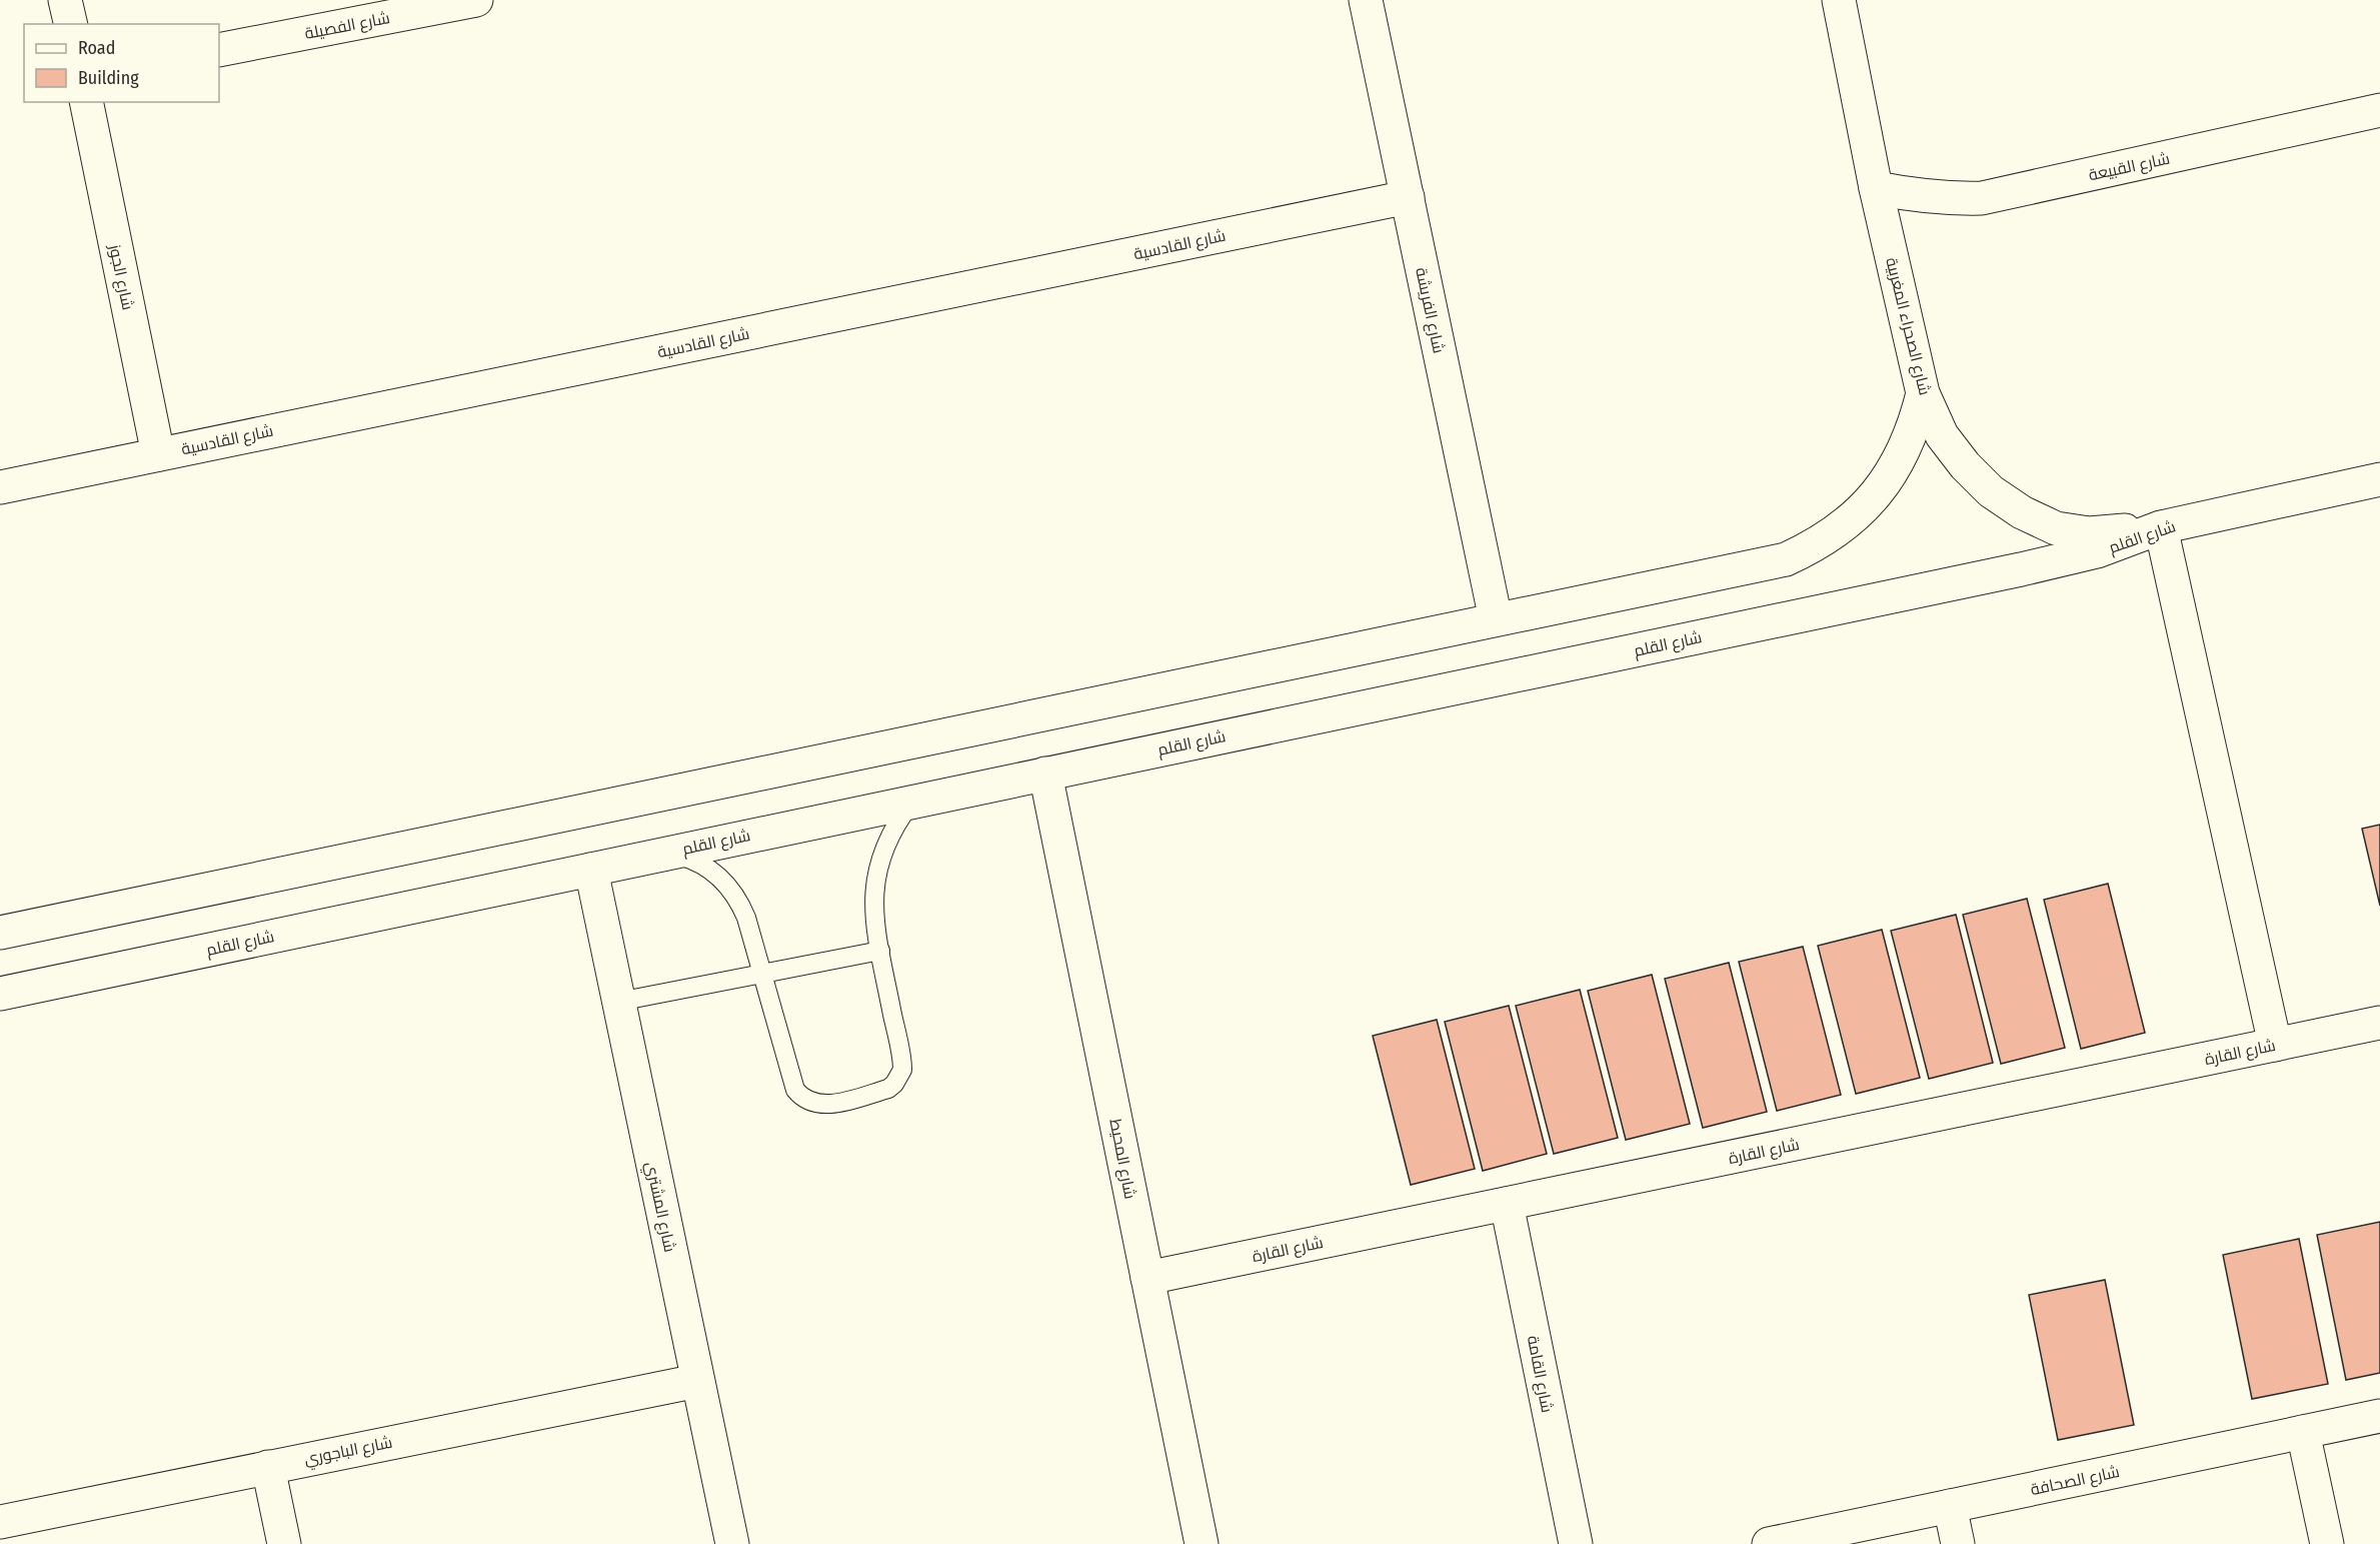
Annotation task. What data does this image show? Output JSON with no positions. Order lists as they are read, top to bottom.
{
  "streets": {
    "street": [
      "شارع الفصيلة",
      "شارع القبيعة",
      "شارع القادسية",
      "شارع الجوز",
      "شارع الفريشة",
      "شارع الصحراء المغربية",
      "شارع القلم",
      "شارع القارة",
      "شارع المحيط",
      "شارع المشتري",
      "شارع القامة",
      "شارع الباجوري",
      "شارع الصحافة"
    ]
  },
  "crossings": [
    ["شارع القبيعة", "شارع الصحراء المغربية"],
    ["شارع القادسية", "شارع الجوز"],
    ["شارع القادسية", "شارع الفريشة"],
    ["شارع الصحراء المغربية", "شارع القلم"],
    ["شارع القلم", "شارع المحيط"],
    ["شارع القلم", "شارع المشتري"],
    ["شارع القارة", "شارع المحيط"],
    ["شارع القارة", "شارع القامة"],
    ["شارع المشتري", "شارع الباجوري"]
  ],
  "legend": ["Road", "Building"]
}
